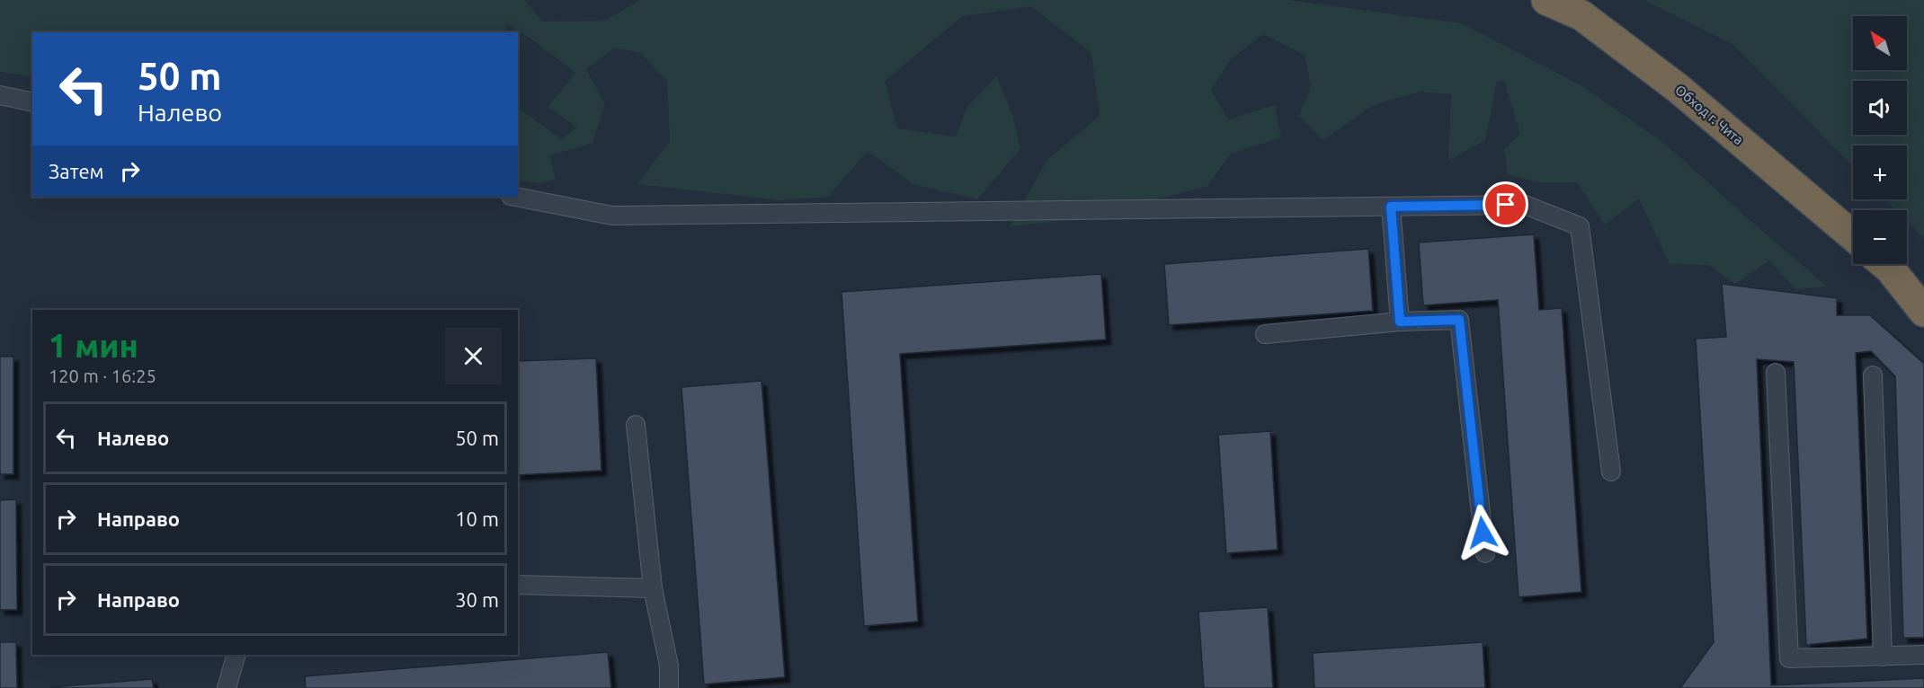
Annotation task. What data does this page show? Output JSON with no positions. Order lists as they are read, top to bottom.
{
  "streets": {
    "highway": ["Обход г. Чита"]
  },
  "north": "top left",
  "page": {
    "map_buttons": ["+", "−"],
    "turn": ["50 m", "Налево"],
    "then": "Затем",
    "heading": ["1 мин", "120 m · 16:25"],
    "list": [
      {
        "name": "Налево",
        "value": "50 m"
      },
      {
        "name": "Направо",
        "value": "10 m"
      },
      {
        "name": "Направо",
        "value": "30 m"
      }
    ]
  }
}
